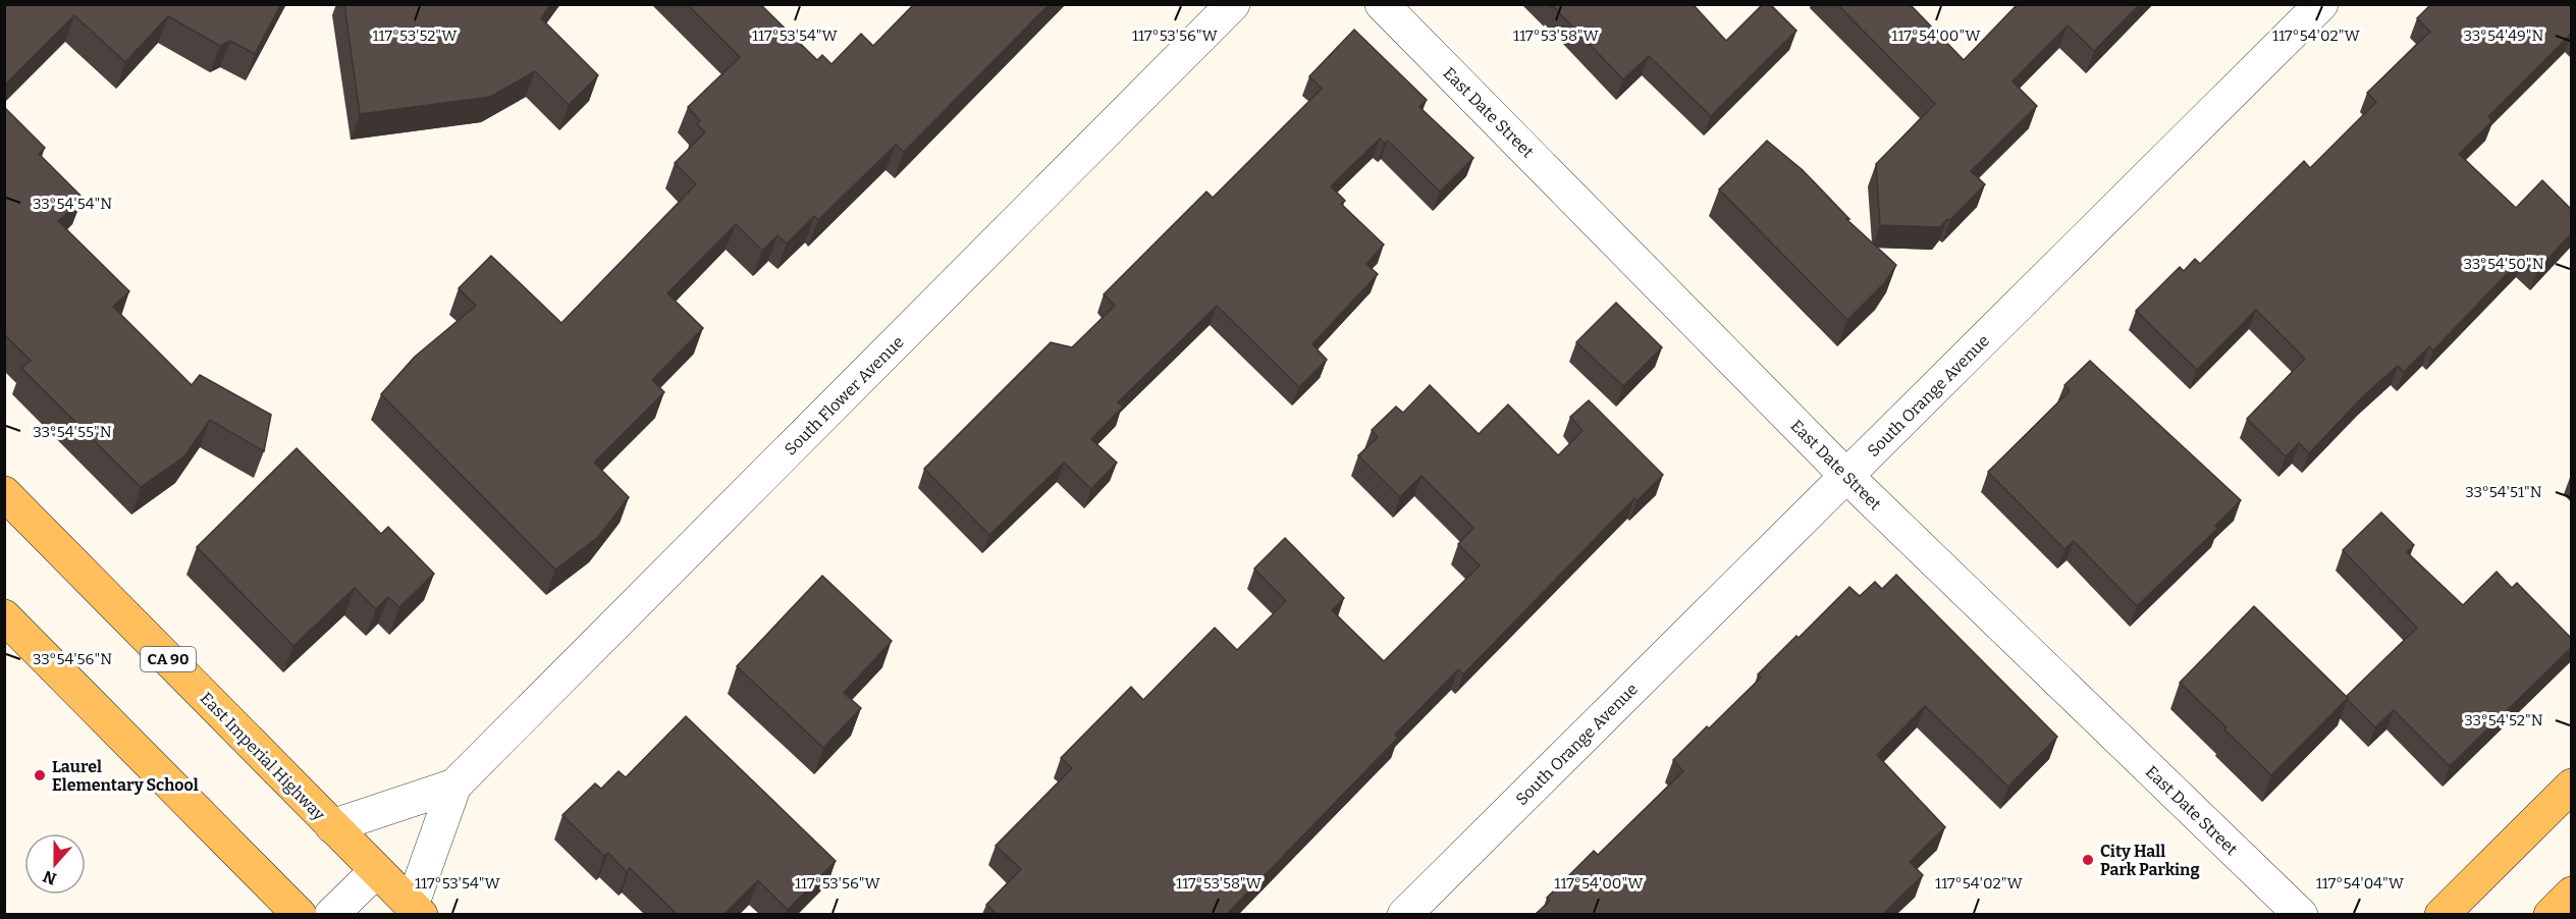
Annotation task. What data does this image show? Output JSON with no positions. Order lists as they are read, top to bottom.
{
  "streets": {
    "main road": ["CA 90", "East Imperial Highway"],
    "street": ["East Date Street", "South Flower Avenue", "South Orange Avenue"]
  },
  "crossings": [
    ["East Date Street", "South Orange Avenue"],
    ["South Flower Avenue", "East Imperial Highway"]
  ],
  "places": ["Laurel Elementary School", "City Hall Park Parking"],
  "north": "bottom",
  "coordinates": [
    "33°54'49\"N",
    "117°53'52\"W",
    "117°53'54\"W",
    "117°53'56\"W",
    "117°53'58\"W",
    "117°54'00\"W",
    "117°54'02\"W",
    "33°54'54\"N",
    "33°54'50\"N",
    "33°54'55\"N",
    "33°54'51\"N",
    "33°54'56\"N",
    "33°54'52\"N",
    "117°54'04\"W"
  ]
}
